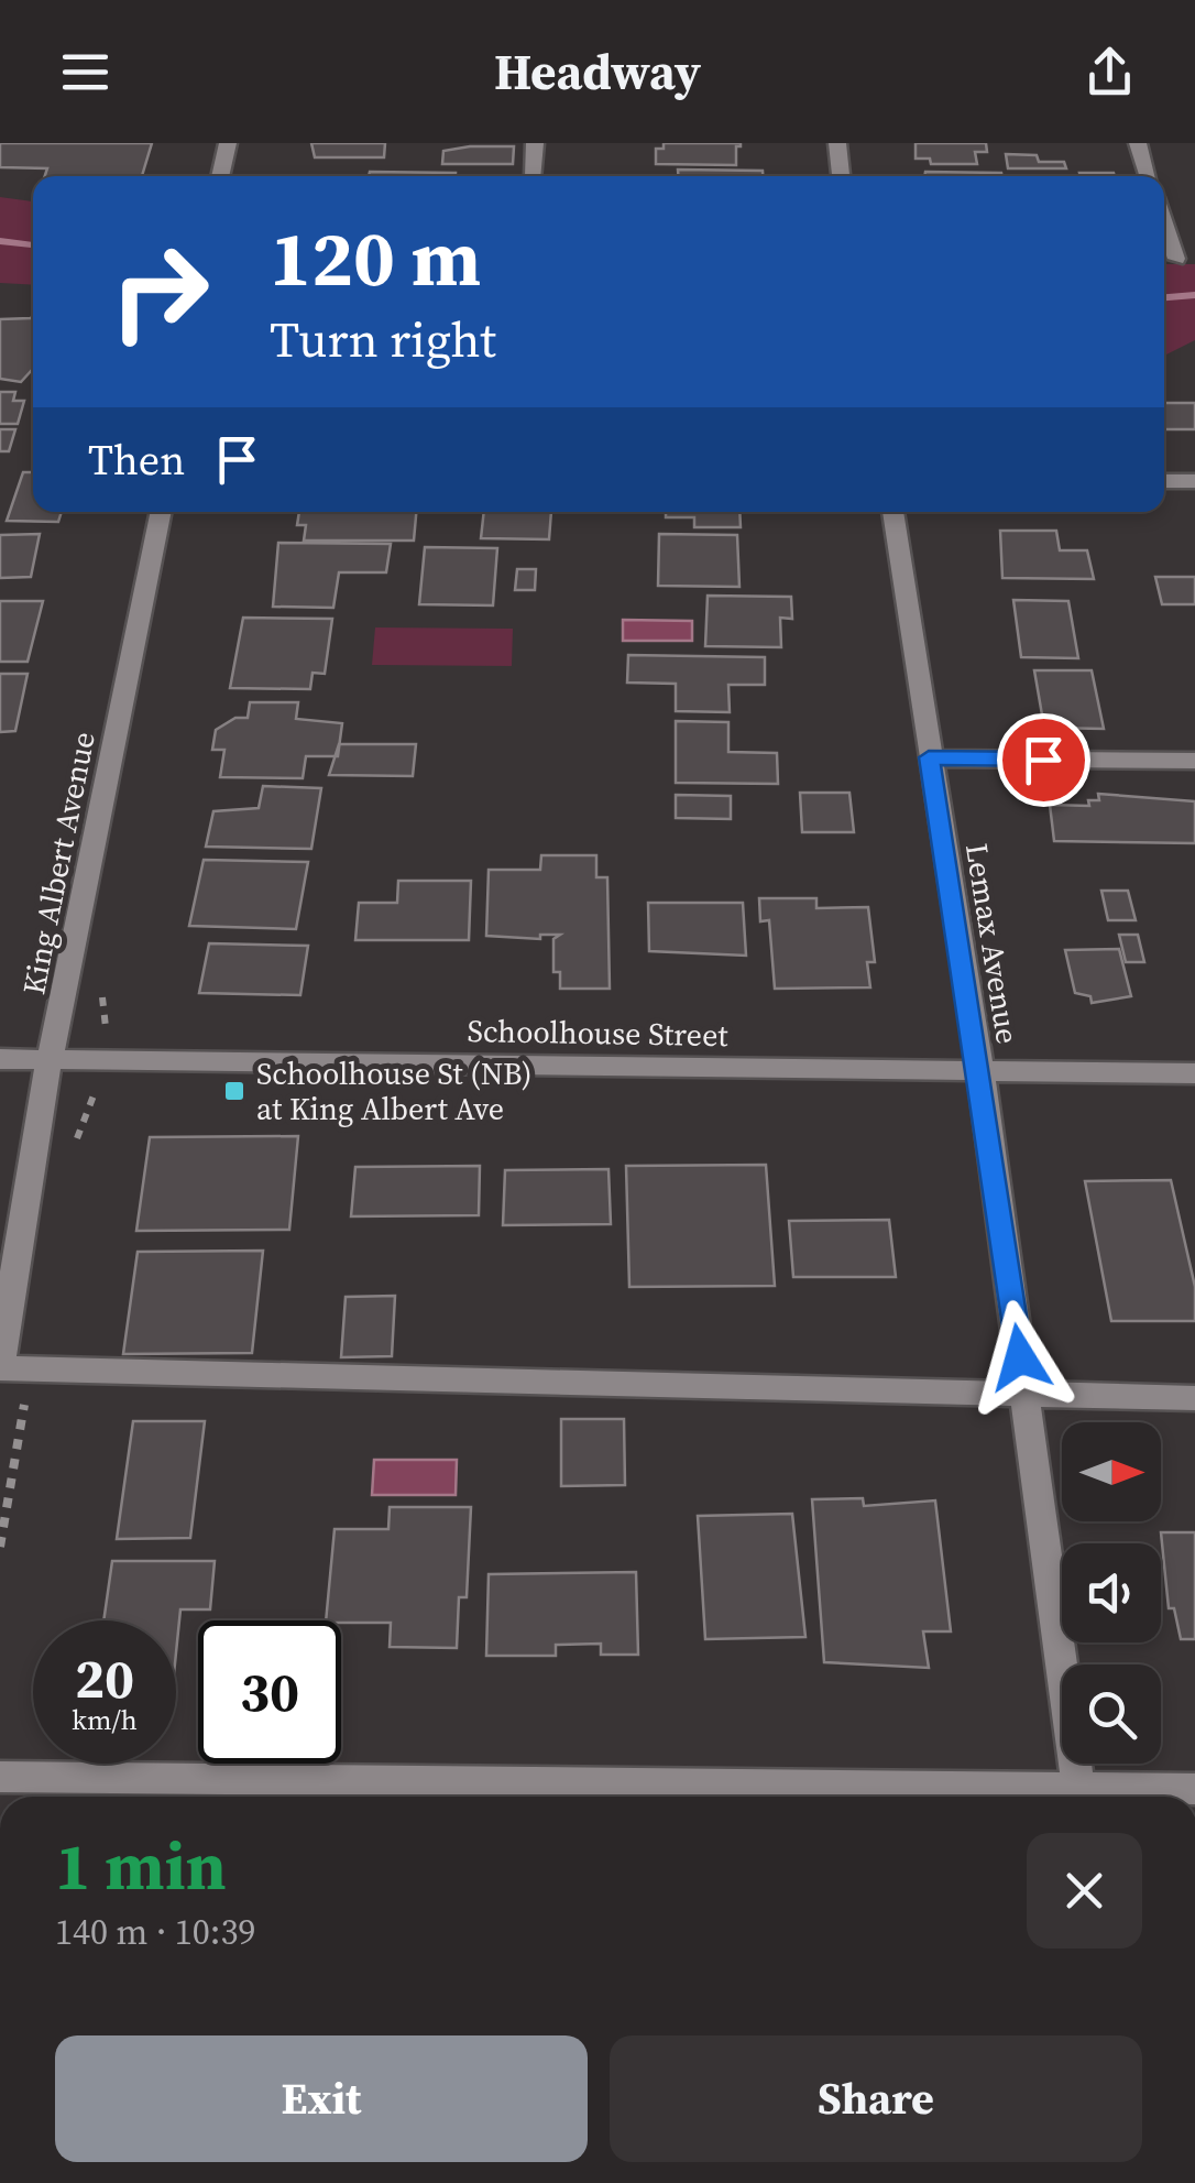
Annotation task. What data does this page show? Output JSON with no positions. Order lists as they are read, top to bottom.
{
  "streets": {
    "street": ["King Albert Avenue", "Lemax Avenue", "Schoolhouse Street"]
  },
  "crossings": [
    ["King Albert Avenue", "Schoolhouse Street"],
    ["Lemax Avenue", "Schoolhouse Street"]
  ],
  "places": {
    "transit": ["Schoolhouse St (NB) at King Albert Ave"]
  },
  "north": "right",
  "page": {
    "header": "Headway",
    "turn": ["120 m", "Turn right"],
    "then": "Then",
    "speed": "20 km/h",
    "limit": "30",
    "heading": ["1 min", "140 m · 10:39"],
    "buttons": ["Exit", "Share"]
  }
}
